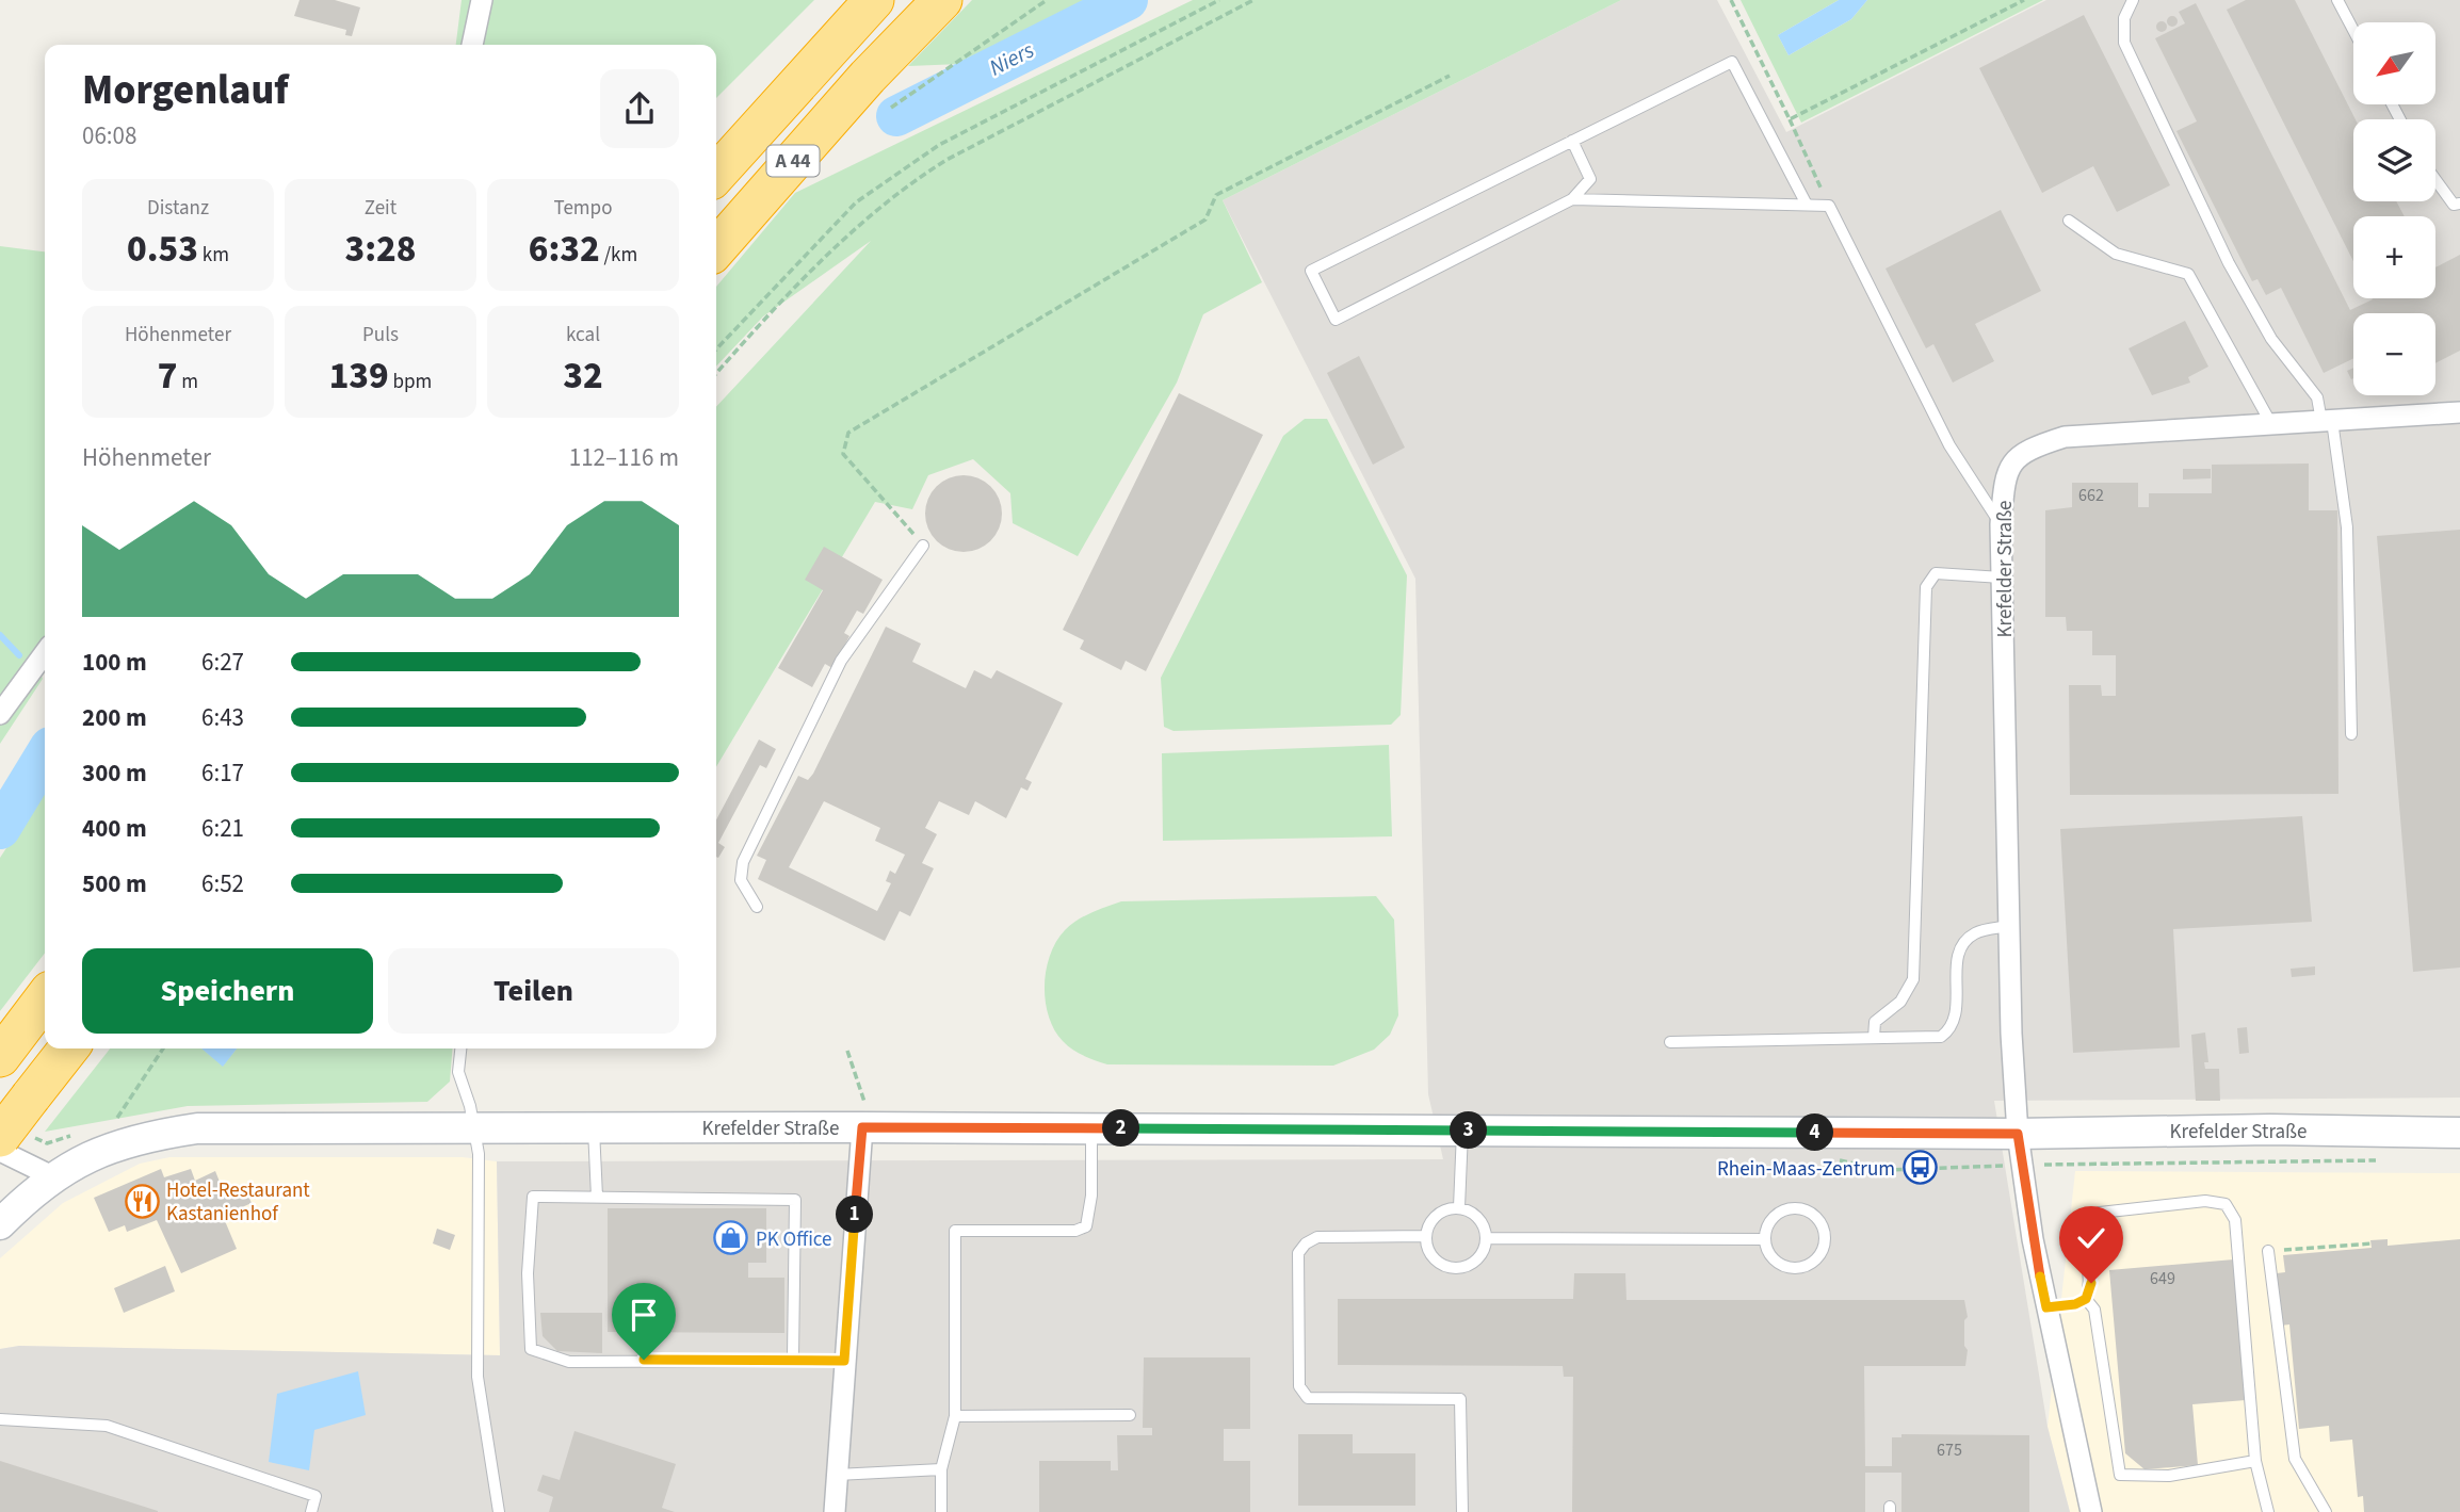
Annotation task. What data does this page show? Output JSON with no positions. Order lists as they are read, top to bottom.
{
  "streets": {
    "highway": ["A 44"],
    "street": ["Krefelder Straße"]
  },
  "water": ["Niers"],
  "places": {
    "bus stop": ["Rhein-Maas-Zentrum"],
    "restaurant": ["Hotel-Restaurant Kastanienhof"],
    "shop": ["PK Office"]
  },
  "house_numbers": ["662", "649", "675"],
  "north": "bottom left",
  "page": {
    "map_buttons": ["+", "−"],
    "heading": ["Morgenlauf", "06:08"],
    "stats": [
      ["Distanz", "0.53 km"],
      ["Zeit", "3:28"],
      ["Tempo", "6:32 /km"],
      ["Höhenmeter", "7 m"],
      ["Puls", "139 bpm"],
      ["kcal", "32"]
    ],
    "chart": ["Höhenmeter", "112–116 m"],
    "list": [
      {
        "name": "100 m",
        "note": "6:27"
      },
      {
        "name": "200 m",
        "note": "6:43"
      },
      {
        "name": "300 m",
        "note": "6:17"
      },
      {
        "name": "400 m",
        "note": "6:21"
      },
      {
        "name": "500 m",
        "note": "6:52"
      }
    ],
    "buttons": ["Speichern", "Teilen"],
    "pins": [
      "2",
      "3",
      "4",
      "1"
    ]
  }
}
